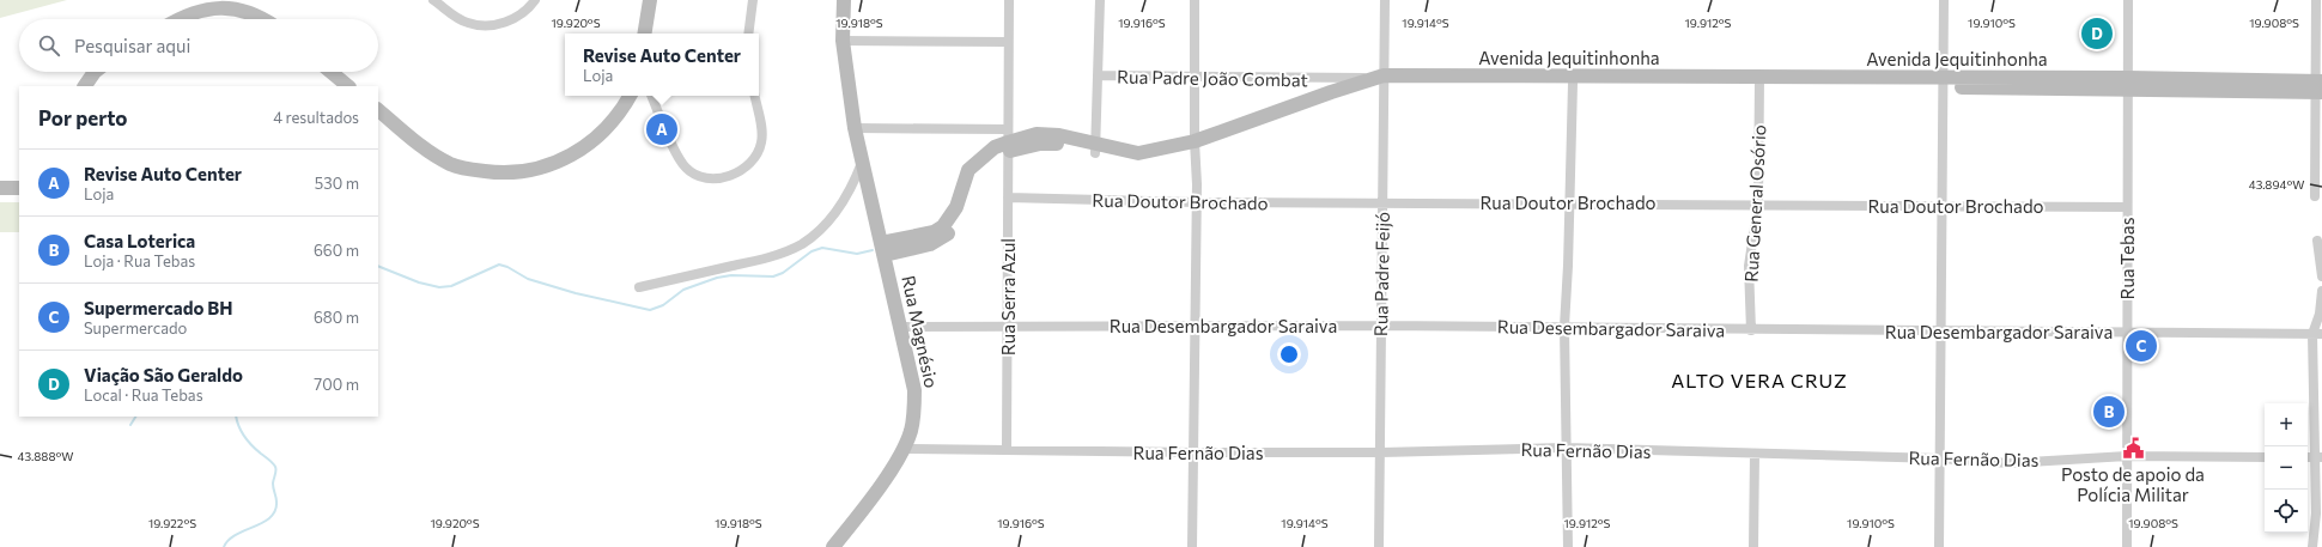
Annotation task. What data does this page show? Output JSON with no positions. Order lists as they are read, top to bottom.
{
  "streets": {
    "street": [
      "Avenida Jequitinhonha",
      "Rua Padre João Combat",
      "Rua Doutor Brochado",
      "Rua General Osório",
      "Rua Tebas",
      "Rua Padre Feijó",
      "Rua Serra Azul",
      "Rua Desembargador Saraiva",
      "Rua Magnésio",
      "Rua Fernão Dias"
    ]
  },
  "crossings": [
    ["Avenida Jequitinhonha", "Rua Padre João Combat"],
    ["Avenida Jequitinhonha", "Rua General Osório"],
    ["Avenida Jequitinhonha", "Rua Tebas"],
    ["Avenida Jequitinhonha", "Rua Padre Feijó"],
    ["Avenida Jequitinhonha", "Rua Serra Azul"],
    ["Avenida Jequitinhonha", "Rua Magnésio"],
    ["Rua Doutor Brochado", "Rua General Osório"],
    ["Rua Doutor Brochado", "Rua Tebas"],
    ["Rua Doutor Brochado", "Rua Padre Feijó"],
    ["Rua Doutor Brochado", "Rua Serra Azul"],
    ["Rua General Osório", "Rua Desembargador Saraiva"],
    ["Rua Tebas", "Rua Desembargador Saraiva"],
    ["Rua Tebas", "Rua Fernão Dias"],
    ["Rua Padre Feijó", "Rua Desembargador Saraiva"],
    ["Rua Padre Feijó", "Rua Fernão Dias"],
    ["Rua Serra Azul", "Rua Desembargador Saraiva"],
    ["Rua Serra Azul", "Rua Fernão Dias"],
    ["Rua Desembargador Saraiva", "Rua Magnésio"],
    ["Rua Magnésio", "Rua Fernão Dias"]
  ],
  "districts": ["ALTO VERA CRUZ"],
  "places": {
    "public building": ["Posto de apoio da Polícia Militar"]
  },
  "page": {
    "pins": [
      "D",
      "A",
      "C",
      "B"
    ],
    "search": "Pesquisar aqui",
    "popup": ["Revise Auto Center", "Loja"],
    "heading": ["Por perto", "4 resultados"],
    "list": [
      {
        "mark": "A",
        "name": "Revise Auto Center",
        "note": "Loja",
        "value": "530 m"
      },
      {
        "mark": "B",
        "name": "Casa Loterica",
        "note": "Loja · Rua Tebas",
        "value": "660 m"
      },
      {
        "mark": "C",
        "name": "Supermercado BH",
        "note": "Supermercado",
        "value": "680 m"
      },
      {
        "mark": "D",
        "name": "Viação São Geraldo",
        "note": "Local · Rua Tebas",
        "value": "700 m"
      }
    ],
    "map_buttons": ["+", "−"]
  },
  "coordinates": [
    "19.920°S",
    "19.918°S",
    "19.916°S",
    "19.914°S",
    "19.912°S",
    "19.910°S",
    "19.908°S",
    "43.894°W",
    "43.888°W",
    "19.922°S"
  ]
}
